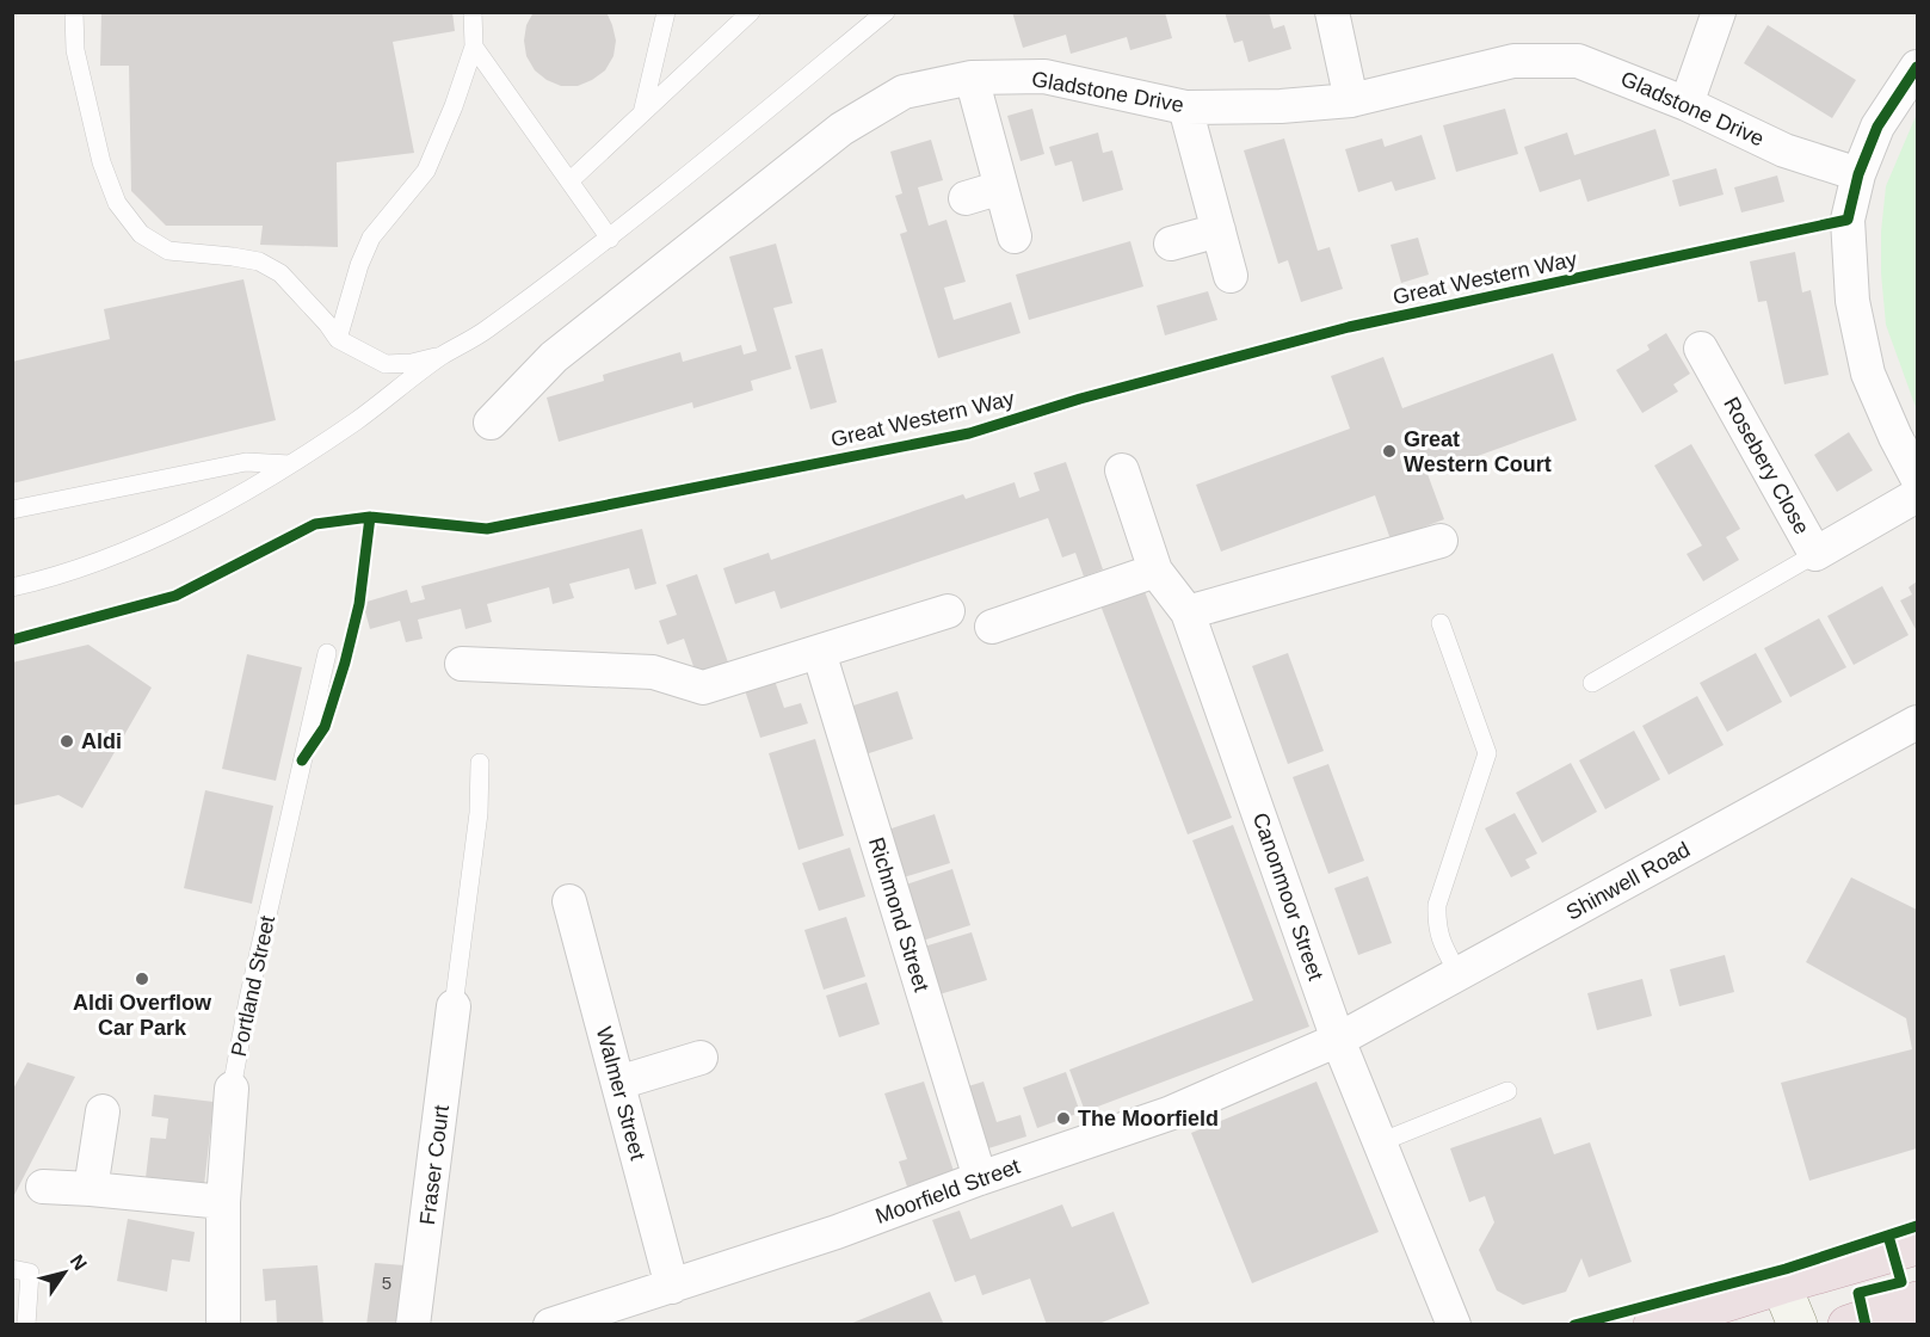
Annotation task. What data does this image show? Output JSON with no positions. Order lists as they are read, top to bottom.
{
  "streets": {
    "street": [
      "Gladstone Drive",
      "Rosebery Close",
      "Shinwell Road",
      "Canonmoor Street",
      "Richmond Street",
      "Portland Street",
      "Walmer Street",
      "Fraser Court",
      "Moorfield Street"
    ],
    "cycle path": ["Great Western Way"]
  },
  "crossings": [
    ["Shinwell Road", "Canonmoor Street"],
    ["Shinwell Road", "Moorfield Street"],
    ["Canonmoor Street", "Moorfield Street"],
    ["Richmond Street", "Moorfield Street"],
    ["Walmer Street", "Moorfield Street"]
  ],
  "places": [
    "Great Western Court",
    "Aldi",
    "Aldi Overflow Car Park",
    "The Moorfield"
  ],
  "house_numbers": ["5"],
  "north": "top right"
}
